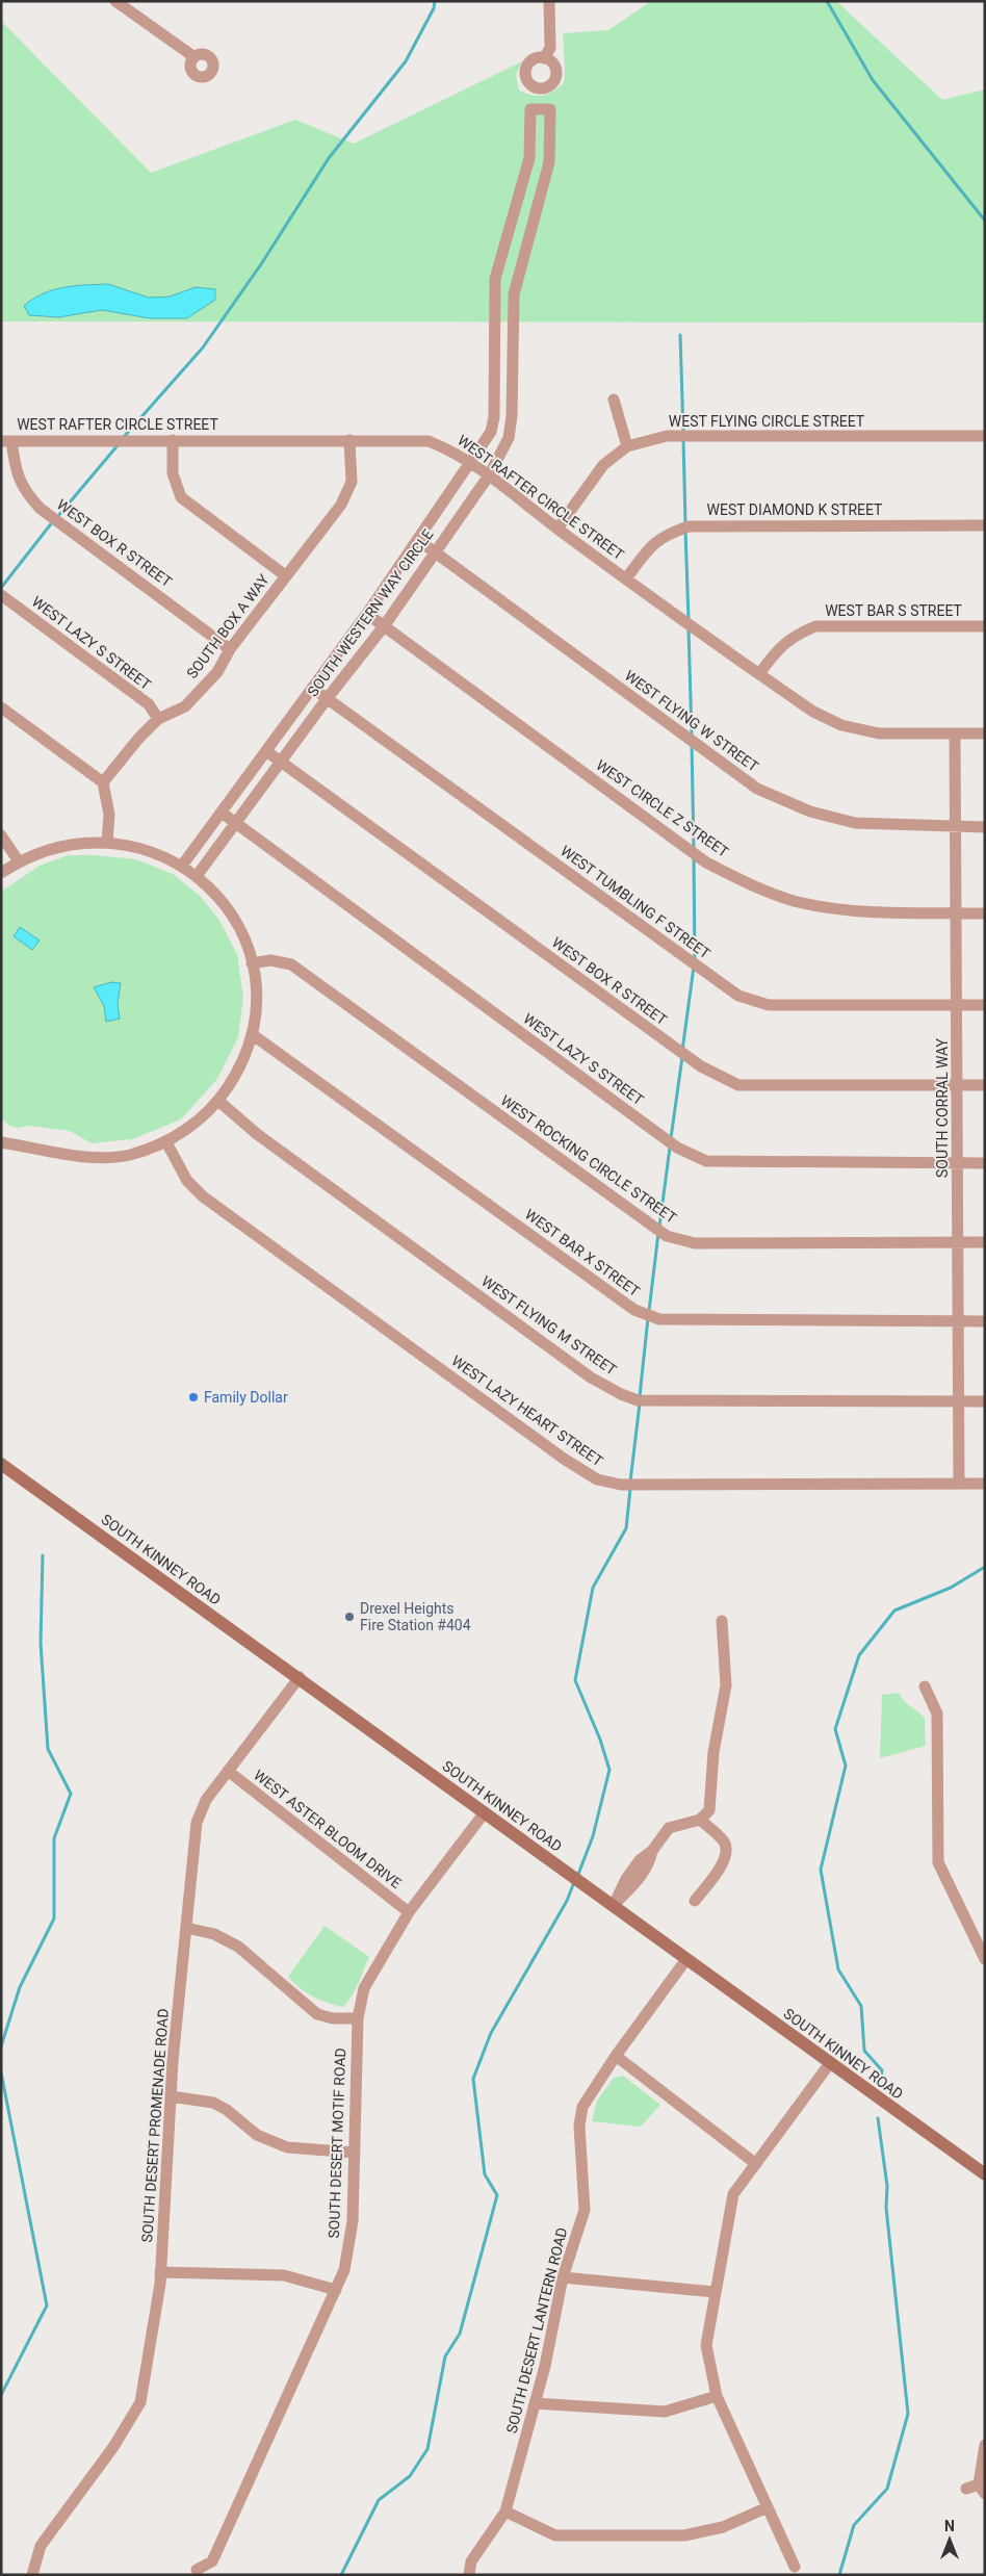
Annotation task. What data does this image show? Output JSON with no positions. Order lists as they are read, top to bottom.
{
  "streets": {
    "main road": ["SOUTH KINNEY ROAD"],
    "street": [
      "WEST FLYING CIRCLE STREET",
      "WEST RAFTER CIRCLE STREET",
      "WEST DIAMOND K STREET",
      "WEST BOX R STREET",
      "WEST BAR S STREET",
      "SOUTH WESTERN WAY CIRCLE",
      "SOUTH BOX A WAY",
      "WEST LAZY S STREET",
      "WEST FLYING W STREET",
      "WEST CIRCLE Z STREET",
      "WEST TUMBLING F STREET",
      "SOUTH CORRAL WAY",
      "WEST ROCKING CIRCLE STREET",
      "WEST BAR X STREET",
      "WEST FLYING M STREET",
      "WEST LAZY HEART STREET",
      "WEST ASTER BLOOM DRIVE",
      "SOUTH DESERT PROMENADE ROAD",
      "SOUTH DESERT MOTIF ROAD",
      "SOUTH DESERT LANTERN ROAD"
    ]
  },
  "crossings": [
    ["WEST FLYING CIRCLE STREET", "WEST RAFTER CIRCLE STREET"],
    ["WEST RAFTER CIRCLE STREET", "WEST DIAMOND K STREET"],
    ["WEST RAFTER CIRCLE STREET", "WEST BOX R STREET"],
    ["WEST RAFTER CIRCLE STREET", "WEST BAR S STREET"],
    ["WEST RAFTER CIRCLE STREET", "SOUTH WESTERN WAY CIRCLE"],
    ["WEST RAFTER CIRCLE STREET", "SOUTH BOX A WAY"],
    ["WEST RAFTER CIRCLE STREET", "SOUTH CORRAL WAY"],
    ["WEST BOX R STREET", "SOUTH WESTERN WAY CIRCLE"],
    ["WEST BOX R STREET", "SOUTH BOX A WAY"],
    ["WEST BOX R STREET", "SOUTH CORRAL WAY"],
    ["SOUTH WESTERN WAY CIRCLE", "WEST LAZY S STREET"],
    ["SOUTH WESTERN WAY CIRCLE", "WEST FLYING W STREET"],
    ["SOUTH WESTERN WAY CIRCLE", "WEST CIRCLE Z STREET"],
    ["SOUTH WESTERN WAY CIRCLE", "WEST TUMBLING F STREET"],
    ["SOUTH BOX A WAY", "WEST LAZY S STREET"],
    ["WEST LAZY S STREET", "SOUTH CORRAL WAY"],
    ["WEST FLYING W STREET", "SOUTH CORRAL WAY"],
    ["WEST CIRCLE Z STREET", "SOUTH CORRAL WAY"],
    ["WEST TUMBLING F STREET", "SOUTH CORRAL WAY"],
    ["SOUTH CORRAL WAY", "WEST ROCKING CIRCLE STREET"],
    ["SOUTH CORRAL WAY", "WEST BAR X STREET"],
    ["SOUTH CORRAL WAY", "WEST FLYING M STREET"],
    ["SOUTH CORRAL WAY", "WEST LAZY HEART STREET"],
    ["SOUTH KINNEY ROAD", "SOUTH DESERT PROMENADE ROAD"],
    ["SOUTH KINNEY ROAD", "SOUTH DESERT MOTIF ROAD"],
    ["SOUTH KINNEY ROAD", "SOUTH DESERT LANTERN ROAD"],
    ["WEST ASTER BLOOM DRIVE", "SOUTH DESERT PROMENADE ROAD"],
    ["WEST ASTER BLOOM DRIVE", "SOUTH DESERT MOTIF ROAD"]
  ],
  "places": ["Family Dollar", "Drexel Heights Fire Station #404"],
  "north": "top"
}
